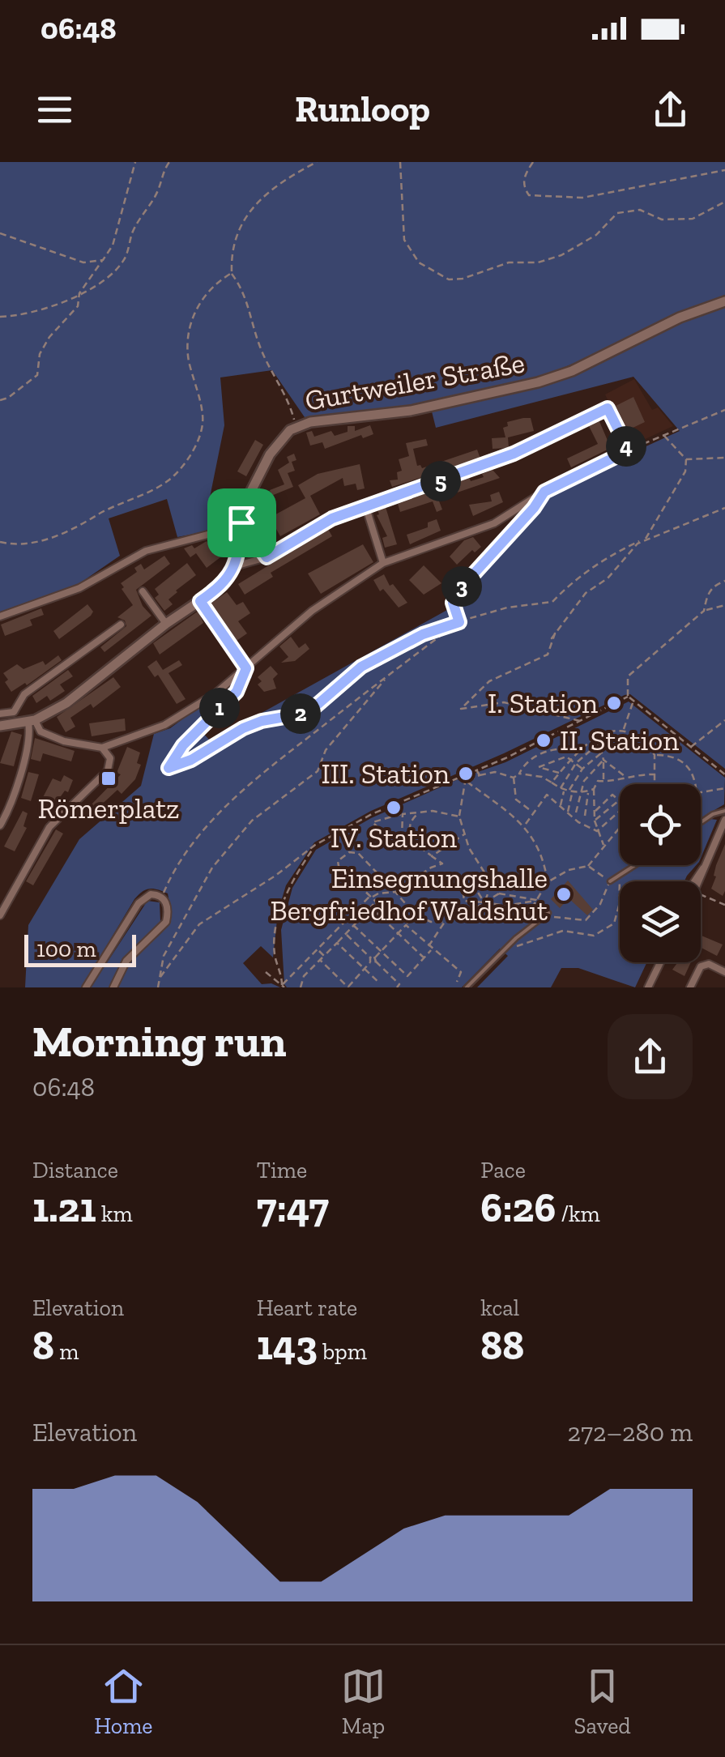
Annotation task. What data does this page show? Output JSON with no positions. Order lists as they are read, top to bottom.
{
  "streets": {
    "main road": ["Gurtweiler Straße"]
  },
  "places": {
    "other": [
      "I. Station",
      "II. Station",
      "III. Station",
      "IV. Station",
      "Einsegnungshalle Bergfriedhof Waldshut"
    ],
    "transit": ["Römerplatz"]
  },
  "scale_bar": "100 m",
  "page": {
    "status": "06:48",
    "header": "Runloop",
    "pins": [
      "4",
      "5",
      "3",
      "1",
      "2"
    ],
    "scale": "100 m",
    "heading": ["Morning run", "06:48"],
    "stats": [
      ["Distance", "1.21 km"],
      ["Time", "7:47"],
      ["Pace", "6:26 /km"],
      ["Elevation", "8 m"],
      ["Heart rate", "143 bpm"],
      ["kcal", "88"]
    ],
    "chart": ["Elevation", "272–280 m"],
    "tabs": ["Home", "Map", "Saved"]
  }
}
